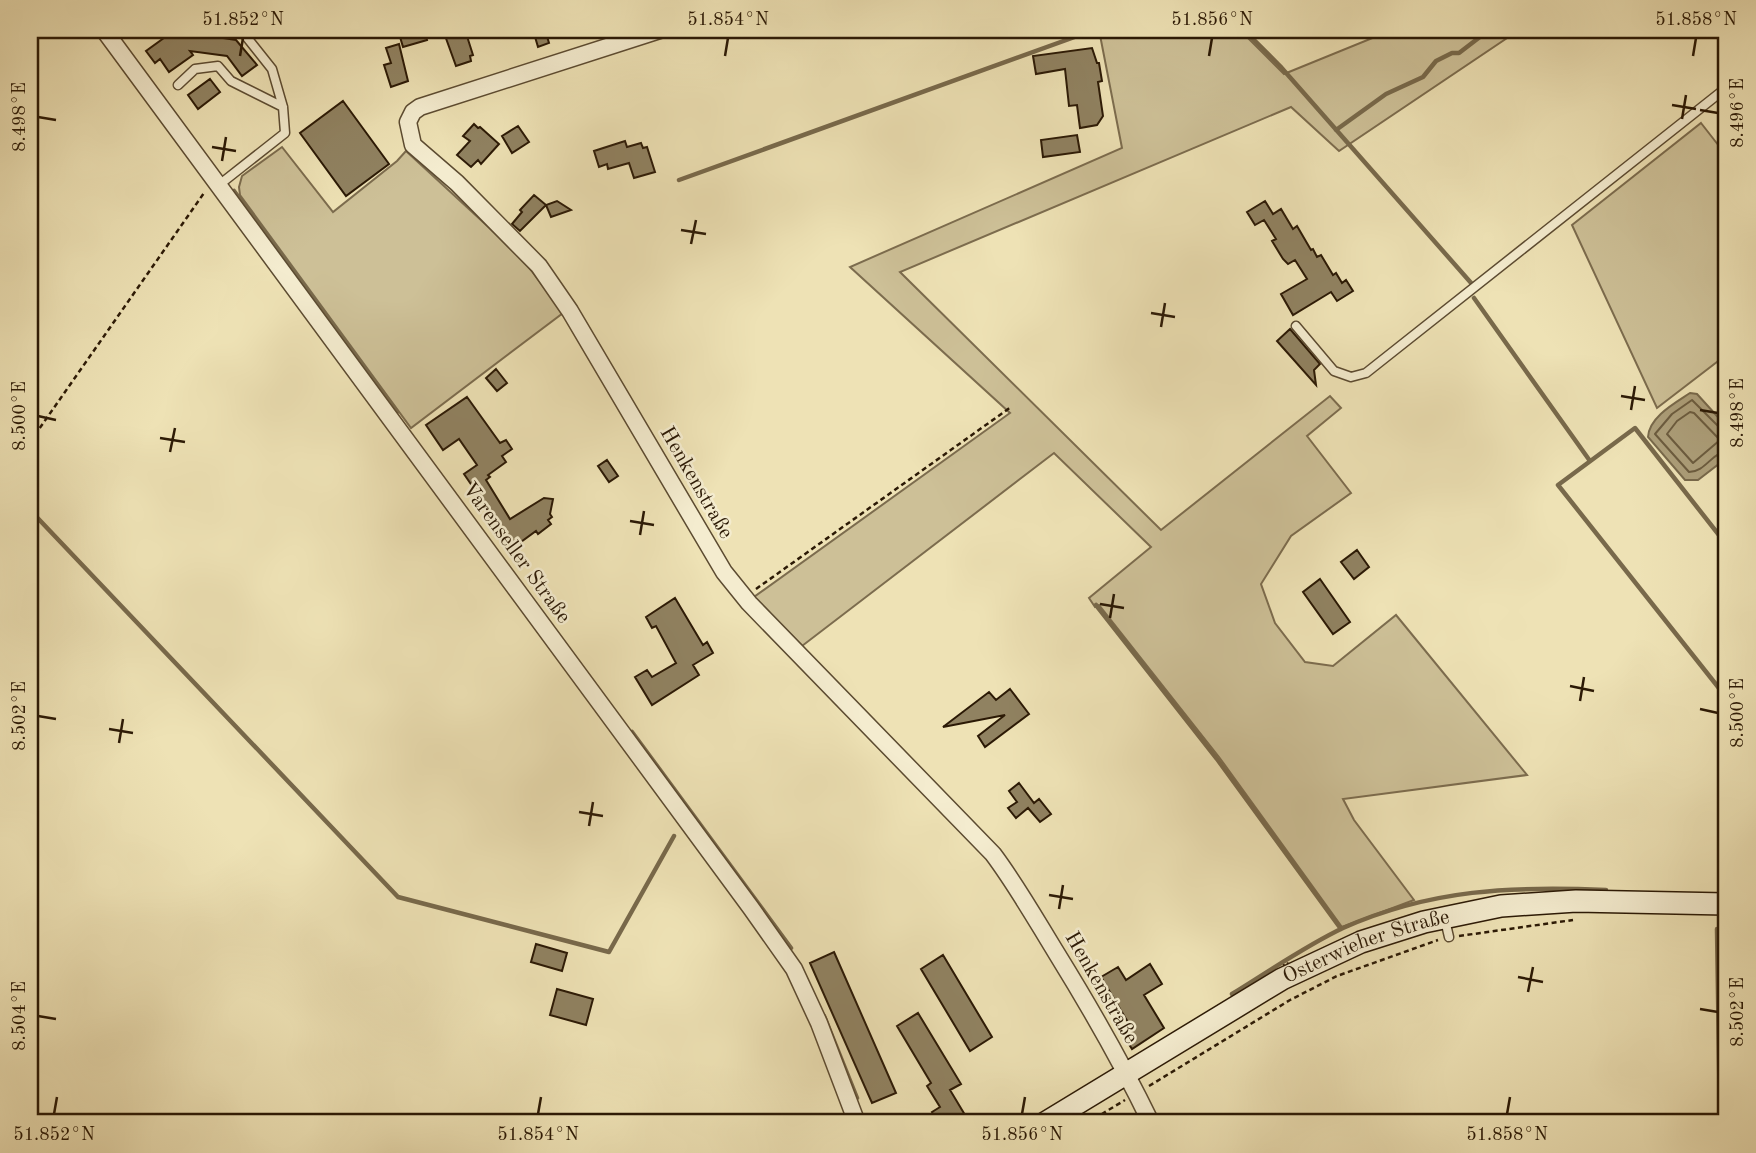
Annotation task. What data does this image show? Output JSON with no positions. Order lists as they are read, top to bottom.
{
  "streets": {
    "street": ["Henkenstraße", "Varenseller Straße", "Österwieher Straße"]
  },
  "crossings": [
    ["Henkenstraße", "Österwieher Straße"]
  ],
  "coordinates": [
    "51.852°N",
    "51.854°N",
    "51.856°N",
    "51.858°N",
    "8.496°E",
    "8.498°E",
    "8.500°E",
    "8.502°E",
    "8.504°E"
  ]
}
